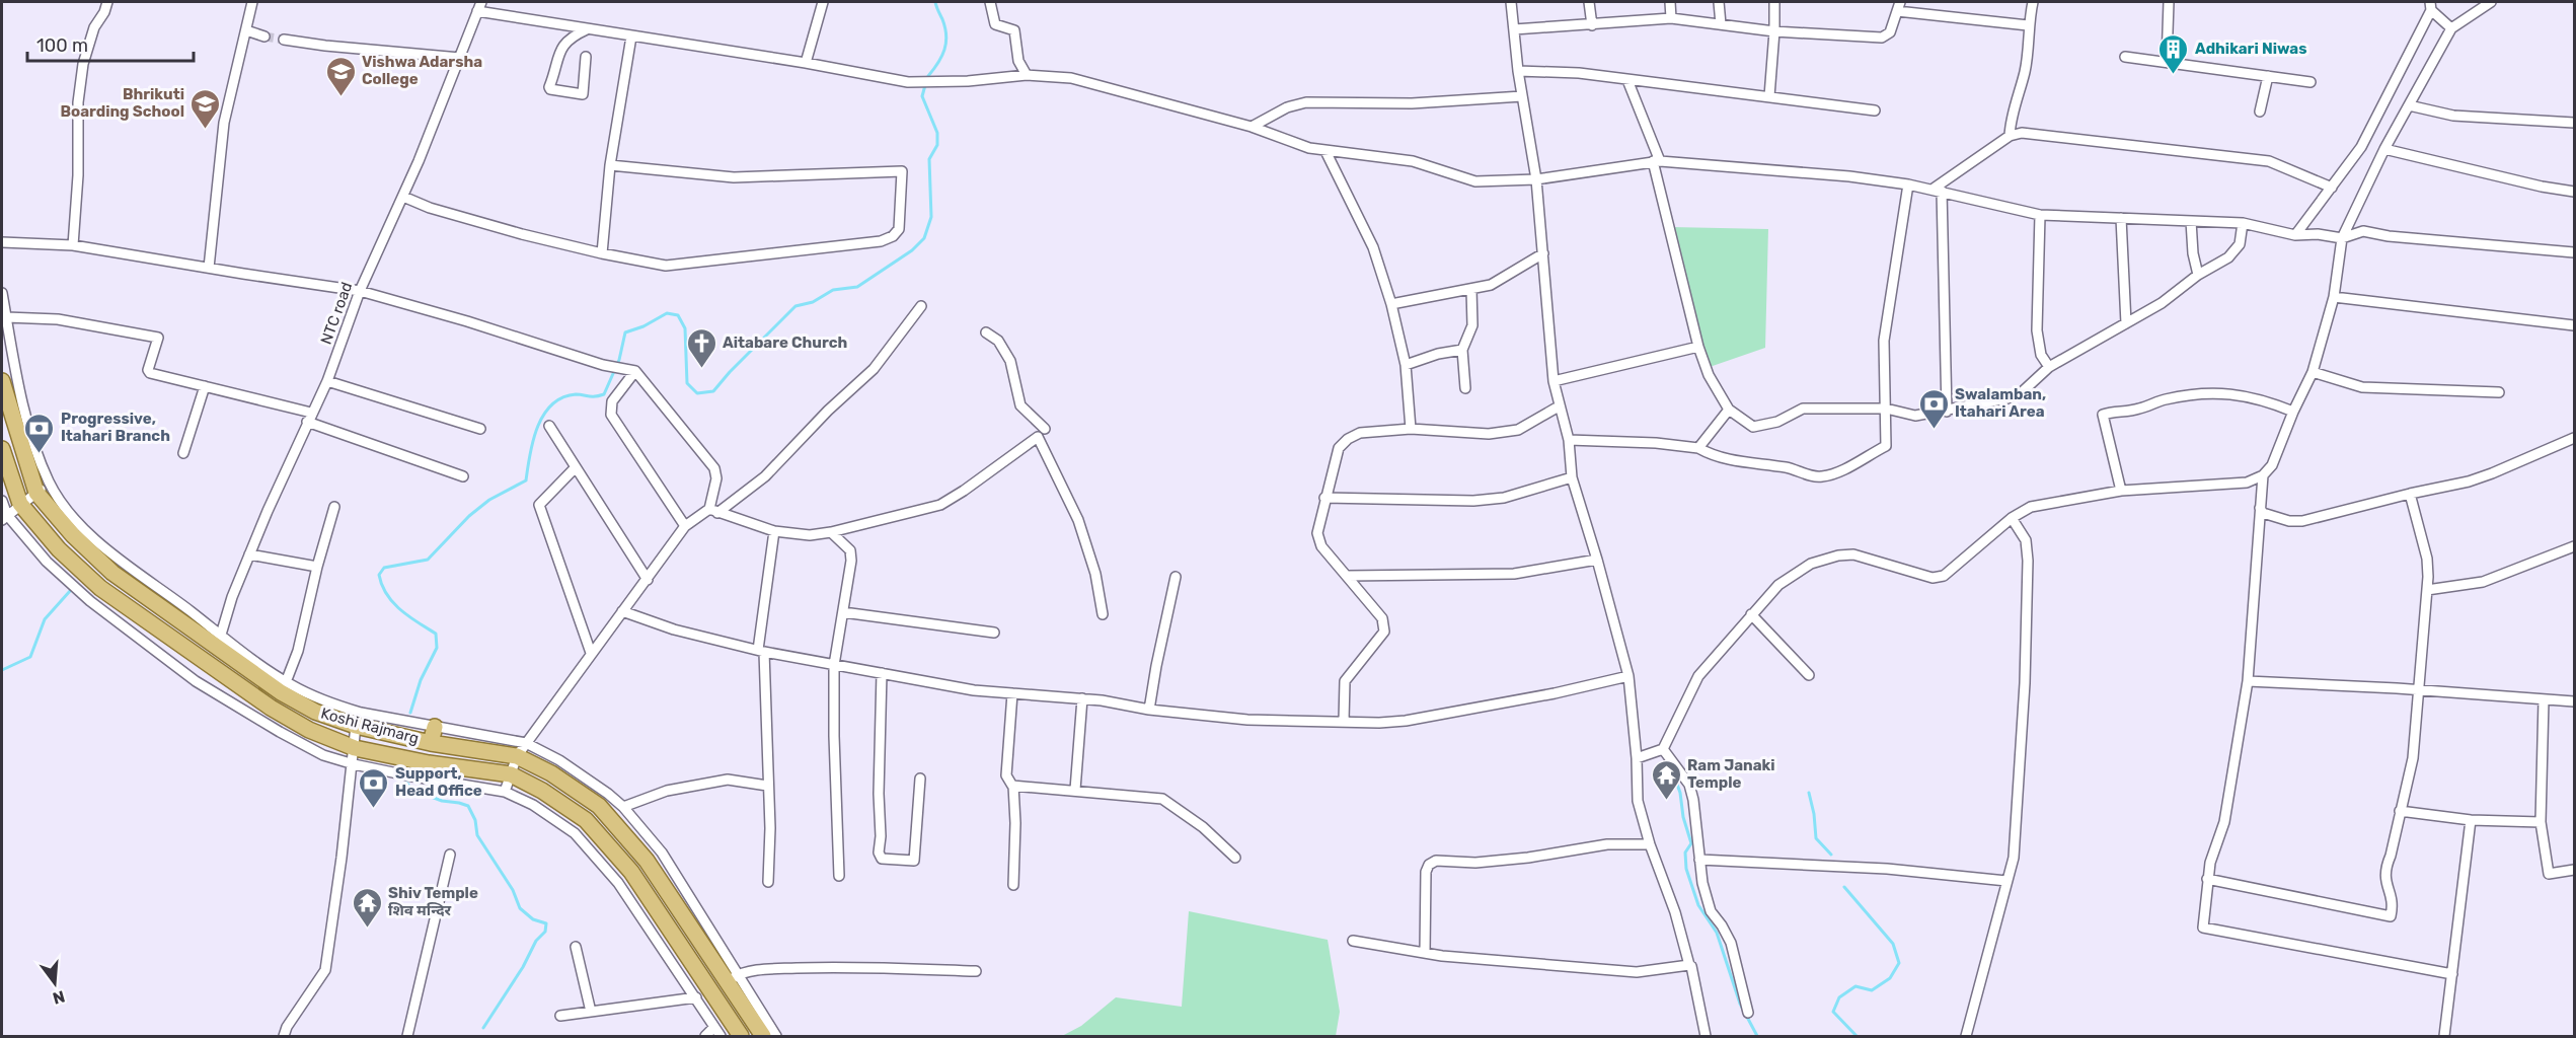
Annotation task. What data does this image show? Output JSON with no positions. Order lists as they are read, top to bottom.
{
  "streets": {
    "main road": ["Koshi Rajmarg"],
    "street": ["NTC road"]
  },
  "places": {
    "building": ["Adhikari Niwas"],
    "school or university": ["Vishwa Adarsha College", "Bhrikuti Boarding School"],
    "church": ["Aitabare Church"],
    "bank": ["Swalamban, Itahari Area", "Progressive, Itahari Branch", "Support, Head Office"],
    "temple": ["Ram Janaki Temple", "Shiv Temple शिव मन्दिर"]
  },
  "scale_bar": "100 m",
  "north": "bottom"
}
